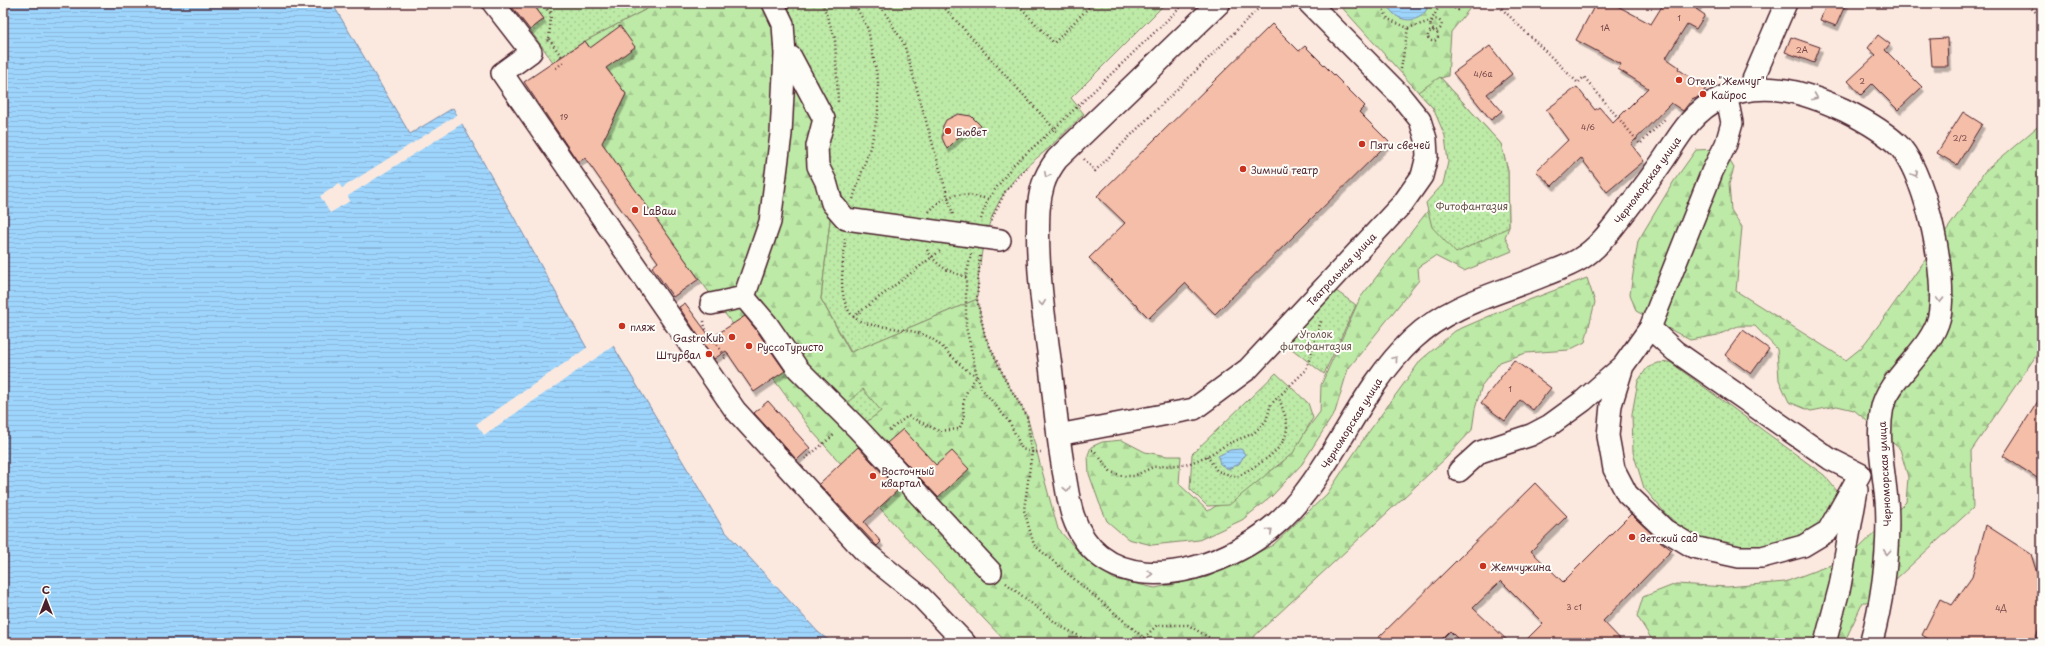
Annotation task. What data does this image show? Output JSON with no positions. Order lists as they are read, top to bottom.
{
  "streets": {
    "main road": ["Черноморская улица"],
    "street": ["Театральная улица"]
  },
  "crossings": [
    ["Черноморская улица", "Театральная улица"]
  ],
  "parks": ["Фитофантазия", "Уголок фитофантазия"],
  "places": [
    "Отель \"Жемчуг\"",
    "Кайрос",
    "Бювет",
    "Пяти свечей",
    "Зимний театр",
    "LaВаш",
    "пляж",
    "GastroKub",
    "РуссоТуристо",
    "Штурвал",
    "Восточный квартал",
    "детский сад",
    "Жемчужина"
  ],
  "house_numbers": [
    "1",
    "1А",
    "2А",
    "4/6а",
    "2",
    "19",
    "4/6",
    "2/2",
    "1",
    "3 с1",
    "4Д"
  ],
  "north": "top"
}
